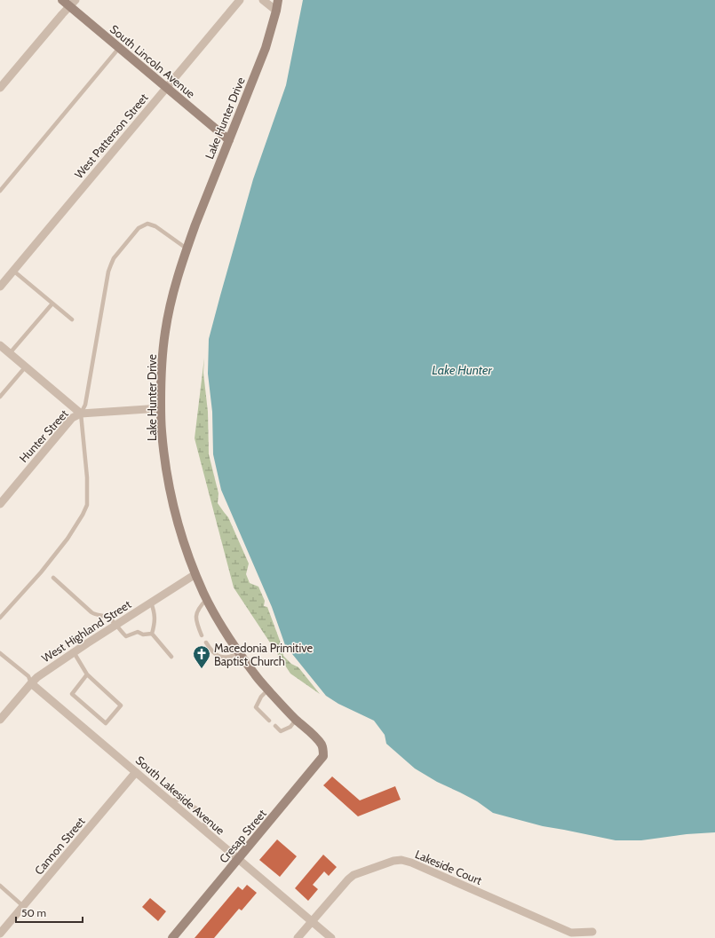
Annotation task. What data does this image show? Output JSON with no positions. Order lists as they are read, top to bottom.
{
  "streets": {
    "street": [
      "South Lincoln Avenue",
      "Lake Hunter Drive",
      "West Patterson Street",
      "Hunter Street",
      "West Highland Street",
      "South Lakeside Avenue",
      "Cresap Street",
      "Cannon Street",
      "Lakeside Court"
    ]
  },
  "crossings": [
    ["South Lincoln Avenue", "Lake Hunter Drive"],
    ["South Lincoln Avenue", "West Patterson Street"],
    ["Lake Hunter Drive", "Hunter Street"],
    ["Lake Hunter Drive", "West Highland Street"],
    ["Lake Hunter Drive", "Cresap Street"],
    ["West Highland Street", "South Lakeside Avenue"],
    ["South Lakeside Avenue", "Cresap Street"],
    ["South Lakeside Avenue", "Cannon Street"],
    ["South Lakeside Avenue", "Lakeside Court"]
  ],
  "water": ["Lake Hunter"],
  "places": {
    "church": ["Macedonia Primitive Baptist Church"]
  },
  "scale_bar": "50 m"
}
